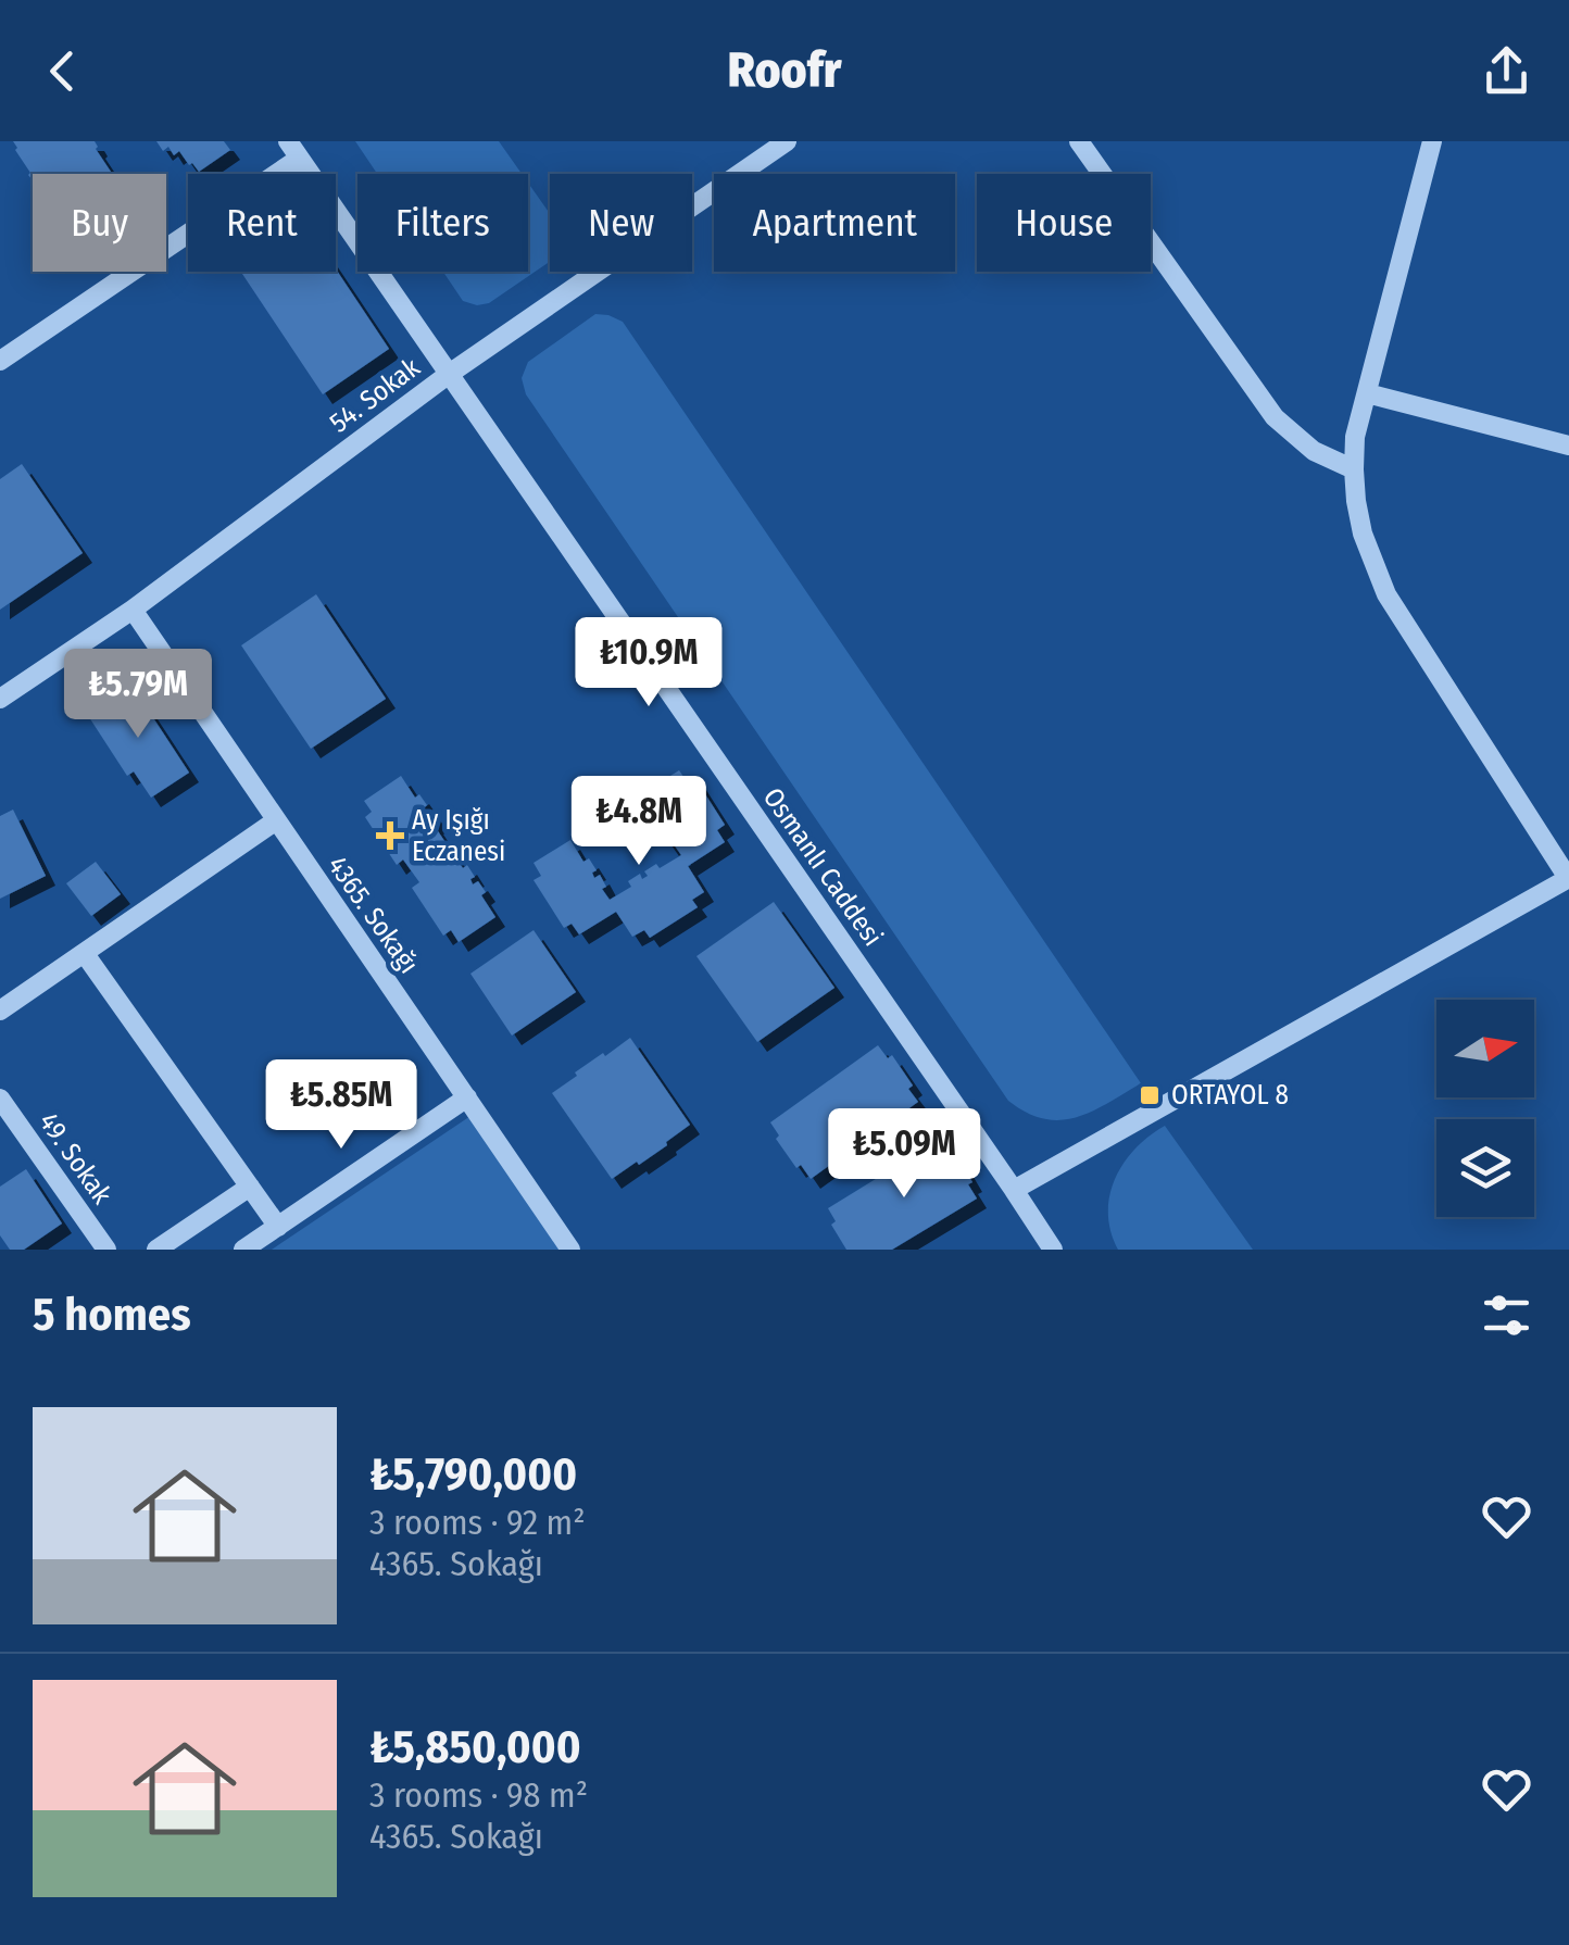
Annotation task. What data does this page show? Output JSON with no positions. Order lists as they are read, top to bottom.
{
  "streets": {
    "street": [
      "54. Sokak",
      "Osmanlı Caddesi",
      "4365. Sokağı",
      "49. Sokak"
    ]
  },
  "crossings": [
    ["54. Sokak", "Osmanlı Caddesi"],
    ["54. Sokak", "4365. Sokağı"]
  ],
  "places": {
    "health": ["Ay Işığı Eczanesi"],
    "transit": ["ORTAYOL 8"]
  },
  "north": "right",
  "page": {
    "header": "Roofr",
    "chip": [
      "Buy",
      "Rent",
      "Filters",
      "New",
      "Apartment",
      "House"
    ],
    "price": [
      "₺10.9M",
      "₺5.79M",
      "₺4.8M",
      "₺5.85M",
      "₺5.09M"
    ],
    "heading": "5 homes",
    "list": [
      {
        "name": "₺5,790,000",
        "note": "3 rooms · 92 m² · 4365. Sokağı"
      },
      {
        "name": "₺5,850,000",
        "note": "3 rooms · 98 m² · 4365. Sokağı"
      }
    ]
  }
}
